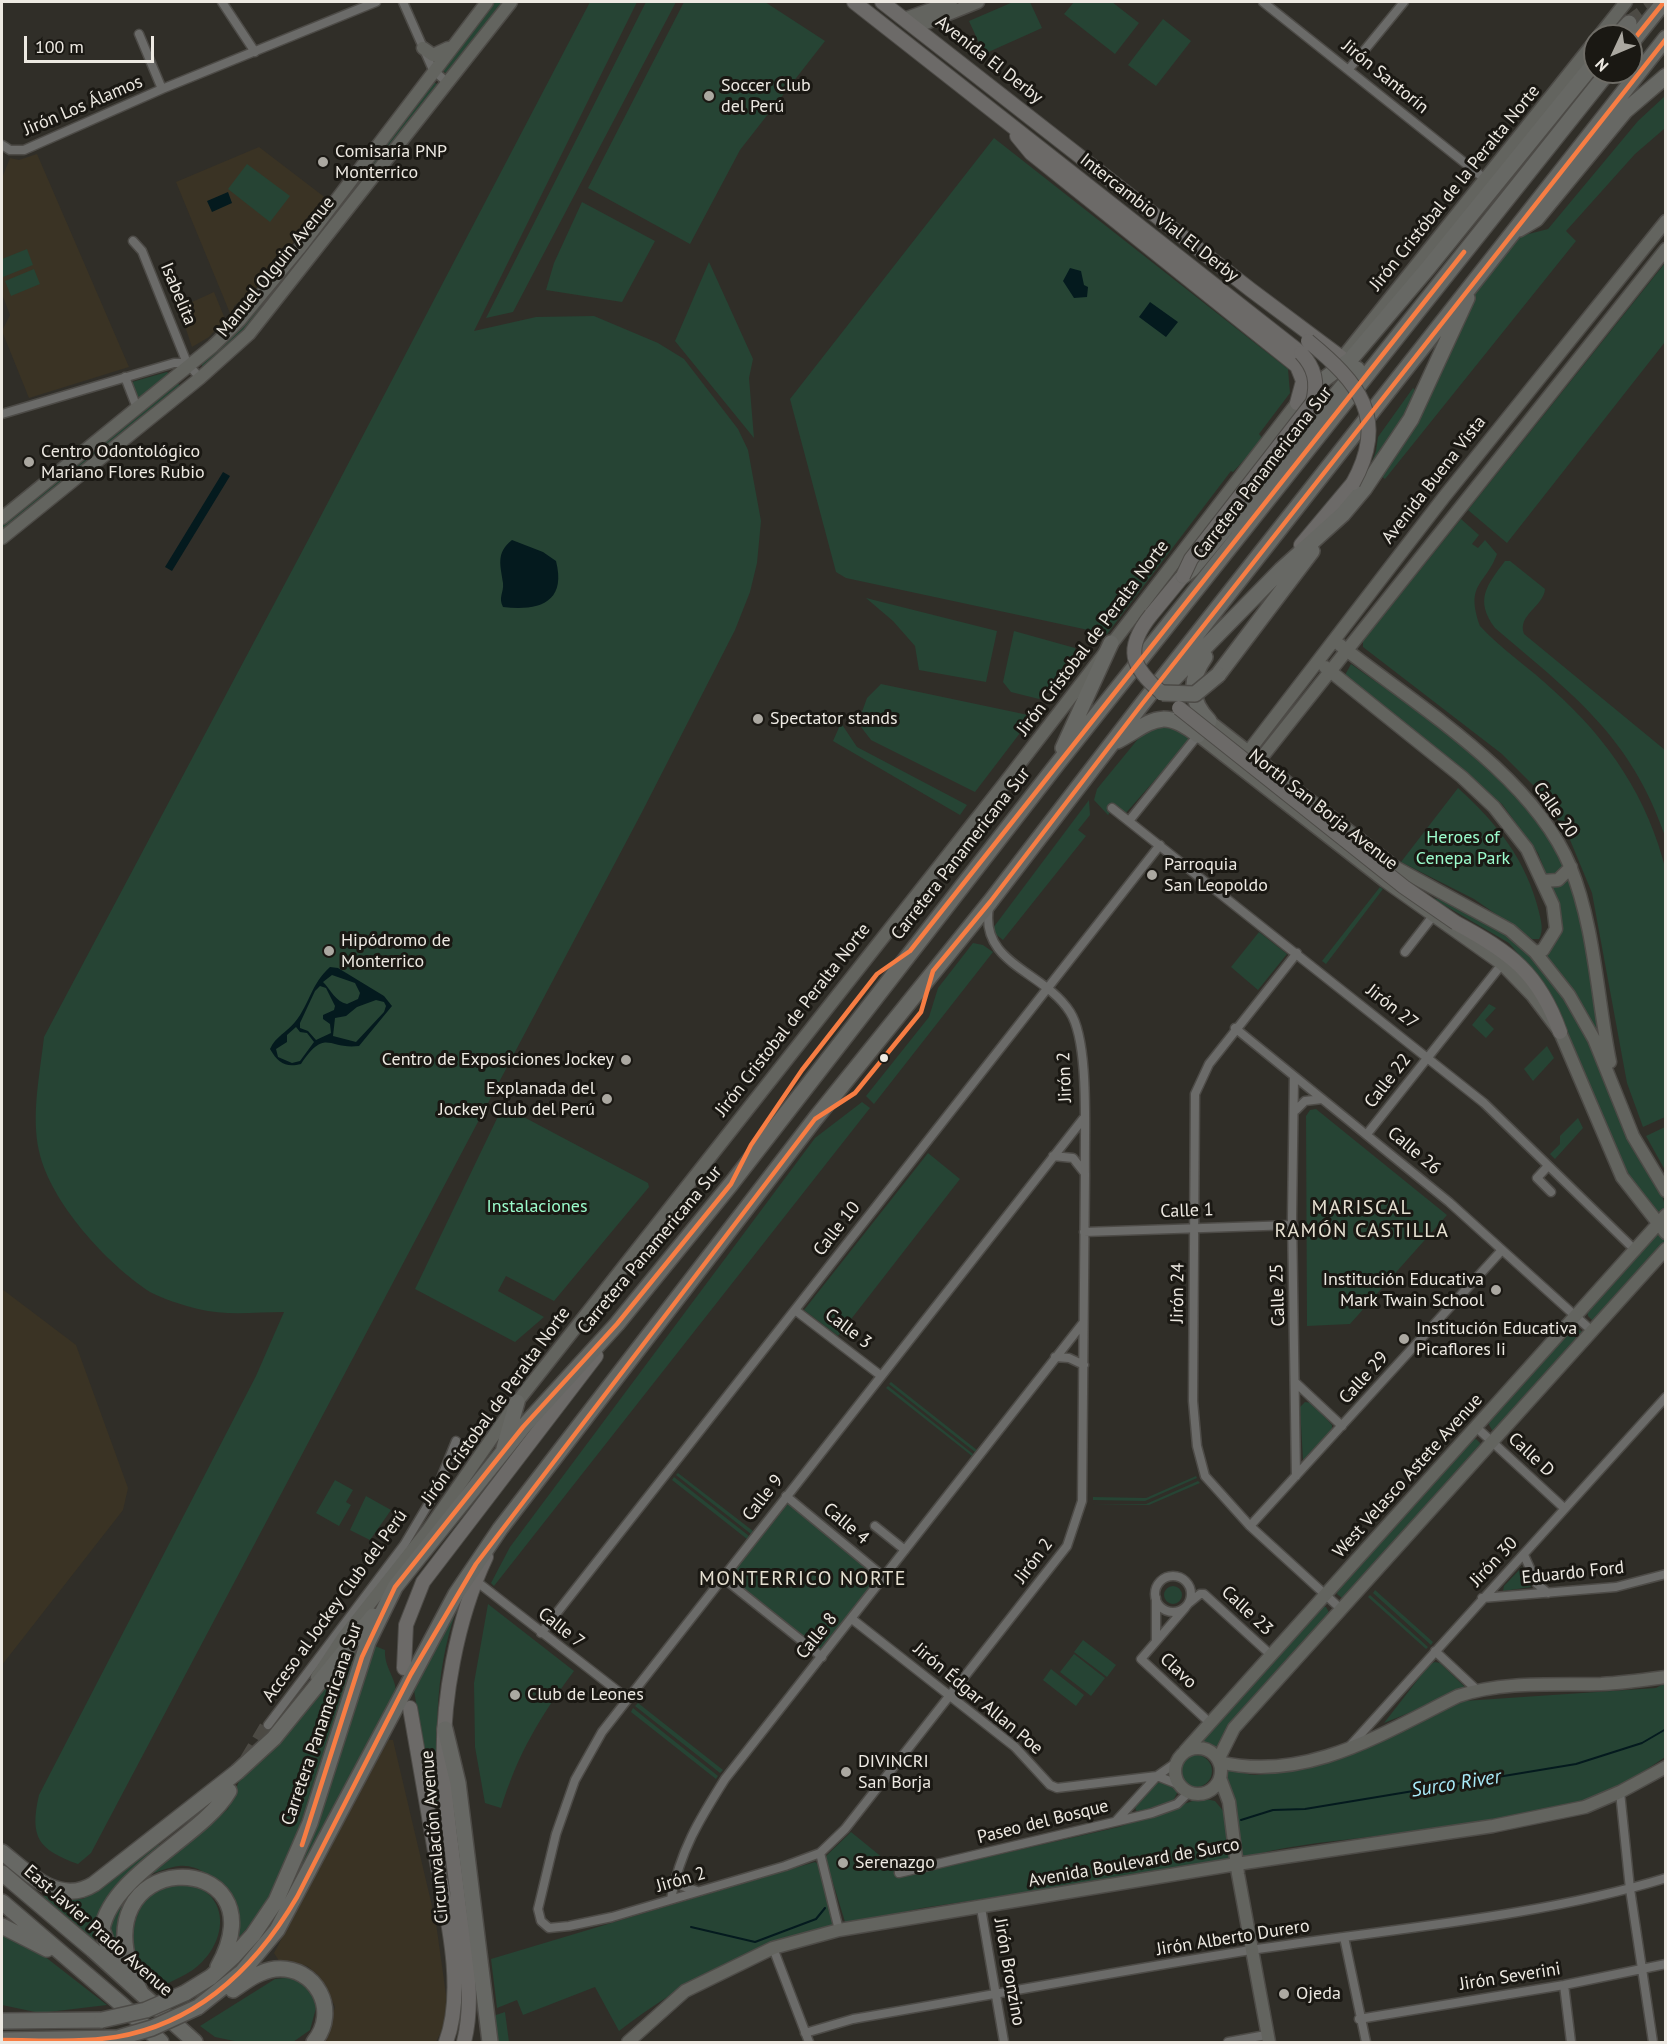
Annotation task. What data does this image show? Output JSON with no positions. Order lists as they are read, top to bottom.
{
  "streets": {
    "highway": ["Carretera Panamericana Sur", "East Javier Prado Avenue"],
    "main road": ["Avenida El Derby", "Intercambio Vial El Derby", "Circunvalación Avenue"],
    "street": [
      "Jirón Santorín",
      "Jirón Los Álamos",
      "Jirón Cristóbal de la Peralta Norte",
      "Manuel Olguin Avenue",
      "Isabelita",
      "Avenida Buena Vista",
      "Jirón Cristobal de Peralta Norte",
      "North San Borja Avenue",
      "Calle 20",
      "Jirón 27",
      "Jirón 2",
      "Calle 22",
      "Calle 26",
      "Calle 1",
      "Calle 10",
      "Jirón 24",
      "Calle 25",
      "Calle 3",
      "Calle 29",
      "Calle D",
      "West Velasco Astete Avenue",
      "Calle 9",
      "Calle 4",
      "Jirón 30",
      "Eduardo Ford",
      "Acceso al Jockey Club del Perú",
      "Calle 23",
      "Calle 7",
      "Calle 8",
      "Clavo",
      "Jirón Édgar Allan Poe",
      "Paseo del Bosque",
      "Avenida Boulevard de Surco",
      "Jirón Alberto Durero",
      "Jirón Bronzino",
      "Jirón Severini"
    ]
  },
  "crossings": [
    ["Avenida El Derby", "Intercambio Vial El Derby"],
    ["Jirón Santorín", "Jirón Cristóbal de la Peralta Norte"],
    ["Jirón Cristóbal de la Peralta Norte", "Jirón Cristobal de Peralta Norte"],
    ["Manuel Olguin Avenue", "Isabelita"],
    ["Avenida Buena Vista", "North San Borja Avenue"],
    ["Avenida Buena Vista", "Calle 20"],
    ["North San Borja Avenue", "Calle 22"],
    ["North San Borja Avenue", "West Velasco Astete Avenue"],
    ["Jirón 27", "Calle 22"],
    ["Jirón 27", "Calle 10"],
    ["Jirón 27", "Jirón 24"],
    ["Jirón 27", "West Velasco Astete Avenue"],
    ["Jirón 2", "Calle 1"],
    ["Jirón 2", "Calle 10"],
    ["Jirón 2", "Calle 9"],
    ["Jirón 2", "Calle 8"],
    ["Jirón 2", "Jirón Édgar Allan Poe"],
    ["Calle 22", "Calle 26"],
    ["Calle 26", "Jirón 24"],
    ["Calle 26", "Calle 25"],
    ["Calle 26", "Calle 29"],
    ["Calle 26", "West Velasco Astete Avenue"],
    ["Calle 1", "Jirón 24"],
    ["Calle 1", "Calle 25"],
    ["Calle 10", "Calle 3"],
    ["Calle 10", "Calle 7"],
    ["Jirón 24", "Calle 29"],
    ["Jirón 24", "West Velasco Astete Avenue"],
    ["Calle 25", "Calle 29"],
    ["Calle 3", "Calle 9"],
    ["Calle D", "West Velasco Astete Avenue"],
    ["Calle D", "Jirón 30"],
    ["West Velasco Astete Avenue", "Calle 23"],
    ["West Velasco Astete Avenue", "Clavo"],
    ["West Velasco Astete Avenue", "Paseo del Bosque"],
    ["Calle 9", "Calle 4"],
    ["Calle 9", "Calle 7"],
    ["Calle 4", "Calle 8"],
    ["Jirón 30", "Eduardo Ford"],
    ["Calle 23", "Clavo"],
    ["Calle 7", "Circunvalación Avenue"],
    ["Calle 8", "Jirón Édgar Allan Poe"],
    ["Avenida Boulevard de Surco", "Jirón Bronzino"],
    ["Jirón Alberto Durero", "Jirón Bronzino"]
  ],
  "districts": ["MARISCAL RAMÓN CASTILLA", "MONTERRICO NORTE"],
  "water": ["Surco River"],
  "parks": ["Heroes of Cenepa Park", "Instalaciones"],
  "places": [
    "Soccer Club del Perú",
    "Comisaría PNP Monterrico",
    "Centro Odontológico Mariano Flores Rubio",
    "Spectator stands",
    "Parroquia San Leopoldo",
    "Hipódromo de Monterrico",
    "Centro de Exposiciones Jockey",
    "Explanada del Jockey Club del Perú",
    "Institución Educativa Mark Twain School",
    "Institución Educativa Picaflores Ii",
    "Club de Leones",
    "DIVINCRI San Borja",
    "Serenazgo",
    "Ojeda"
  ],
  "scale_bar": "100 m",
  "north": "bottom left"
}
